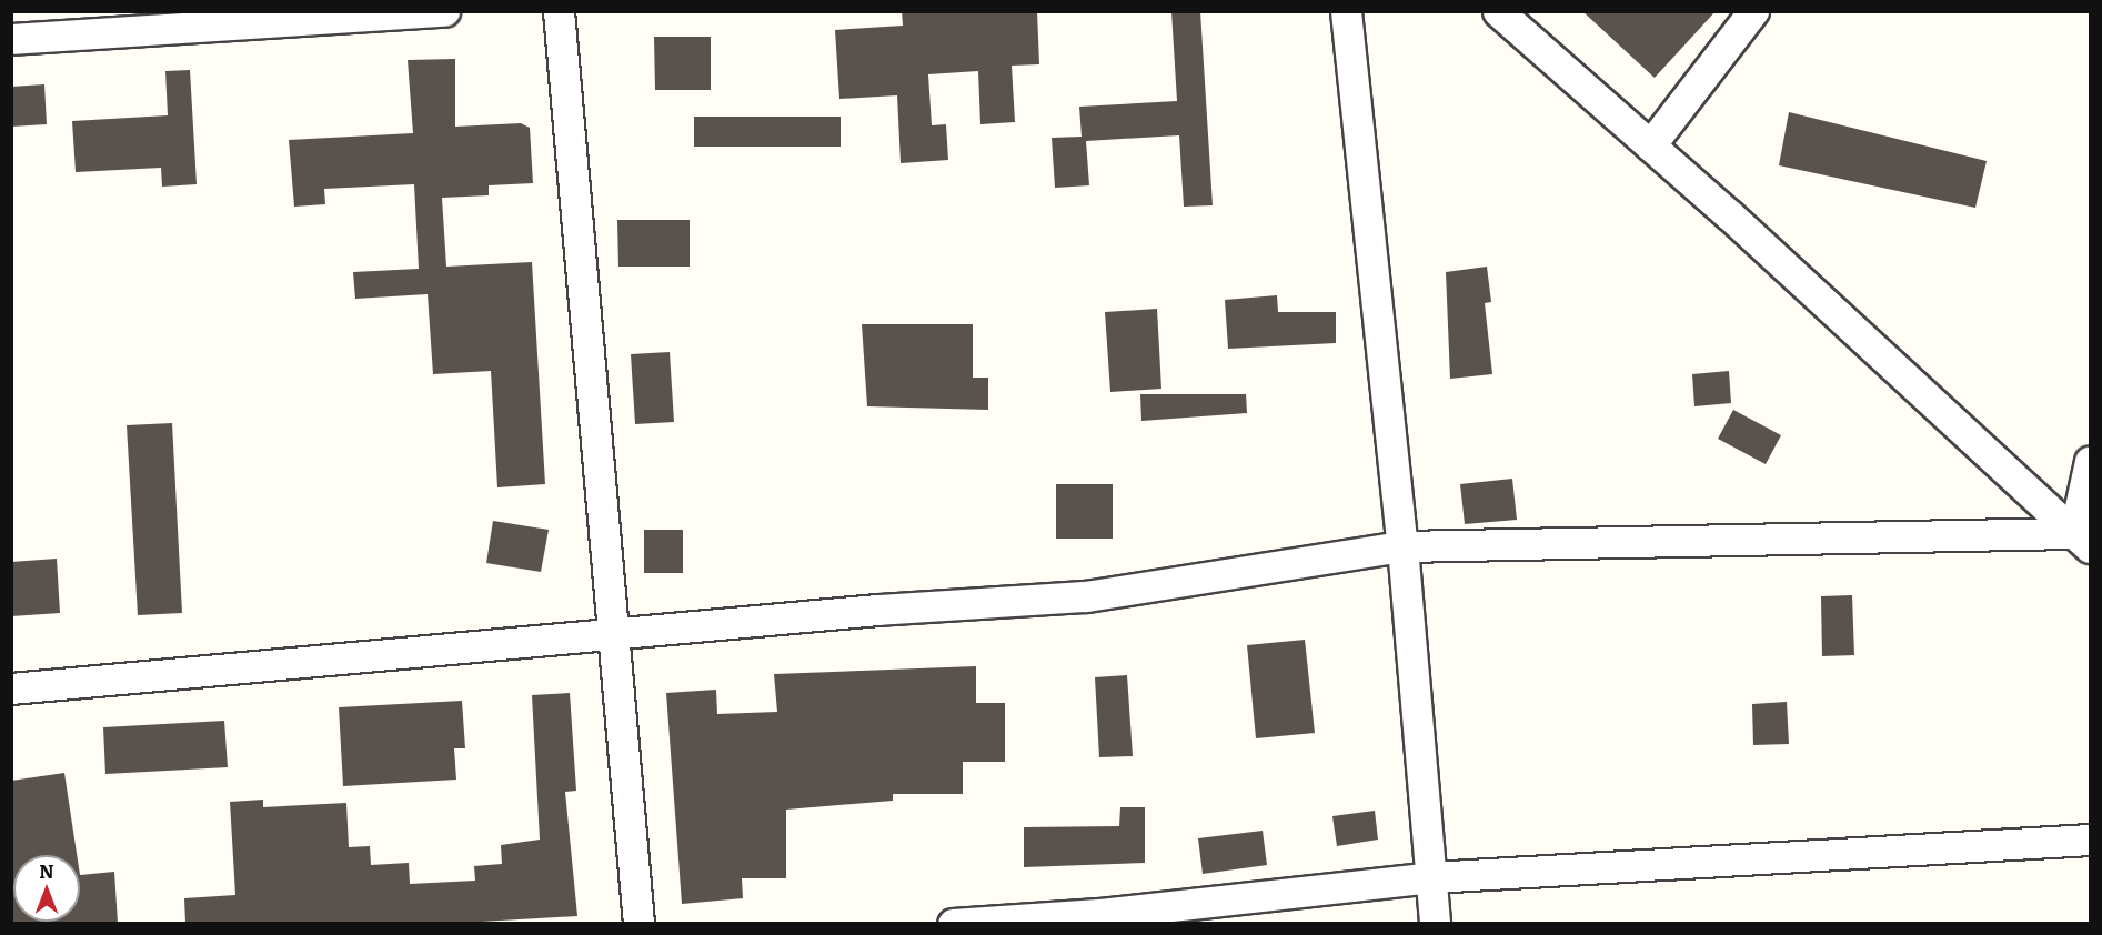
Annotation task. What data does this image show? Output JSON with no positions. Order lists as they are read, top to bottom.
{
  "north": "top"
}
